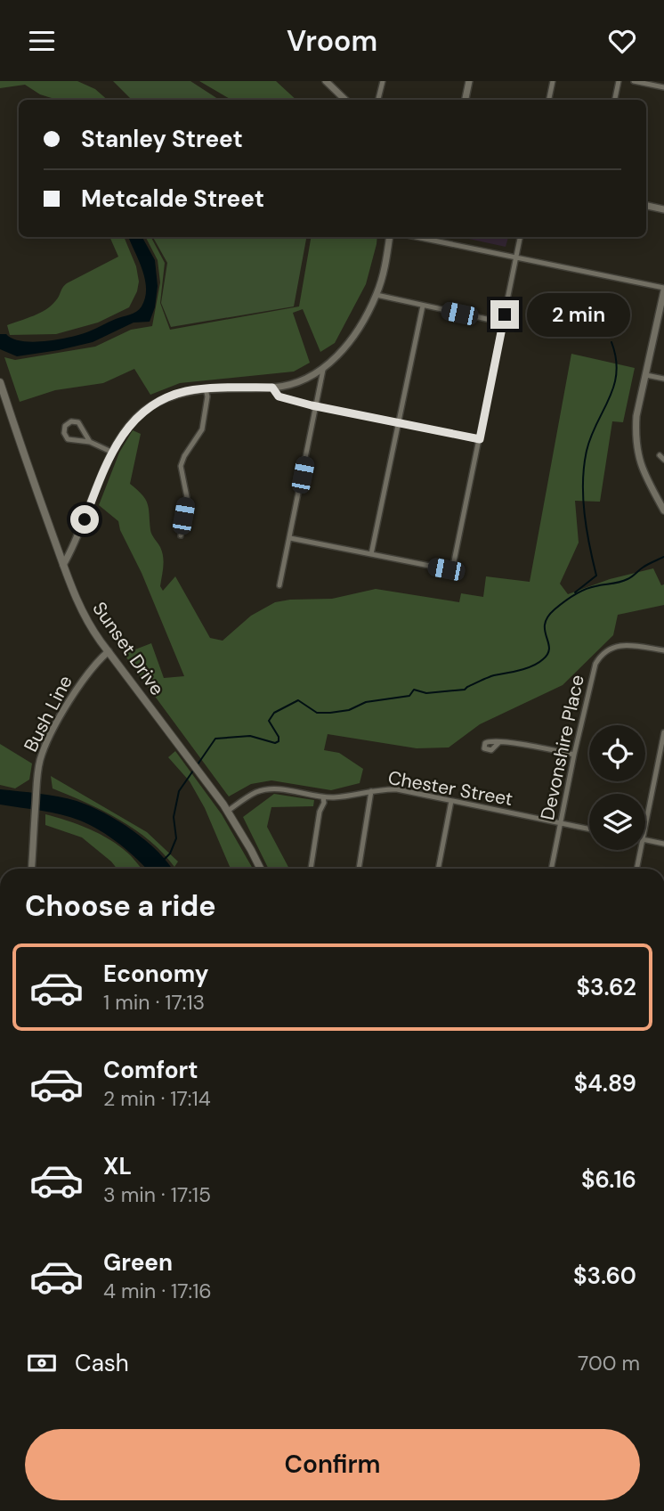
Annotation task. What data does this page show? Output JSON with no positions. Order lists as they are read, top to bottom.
{
  "streets": {
    "main road": ["Sunset Drive"],
    "street": ["Bush Line", "Devonshire Place", "Chester Street"]
  },
  "crossings": [
    ["Sunset Drive", "Bush Line"],
    ["Sunset Drive", "Chester Street"],
    ["Devonshire Place", "Chester Street"]
  ],
  "page": {
    "header": "Vroom",
    "banner": ["Stanley Street", "Metcalde Street"],
    "bubble": "2 min",
    "heading": "Choose a ride",
    "list": [
      {
        "name": "Economy",
        "note": "1 min · 17:13",
        "value": "$3.62"
      },
      {
        "name": "Comfort",
        "note": "2 min · 17:14",
        "value": "$4.89"
      },
      {
        "name": "XL",
        "note": "3 min · 17:15",
        "value": "$6.16"
      },
      {
        "name": "Green",
        "note": "4 min · 17:16",
        "value": "$3.60"
      }
    ],
    "pay": ["Cash", "700 m"],
    "buttons": "Confirm"
  }
}
